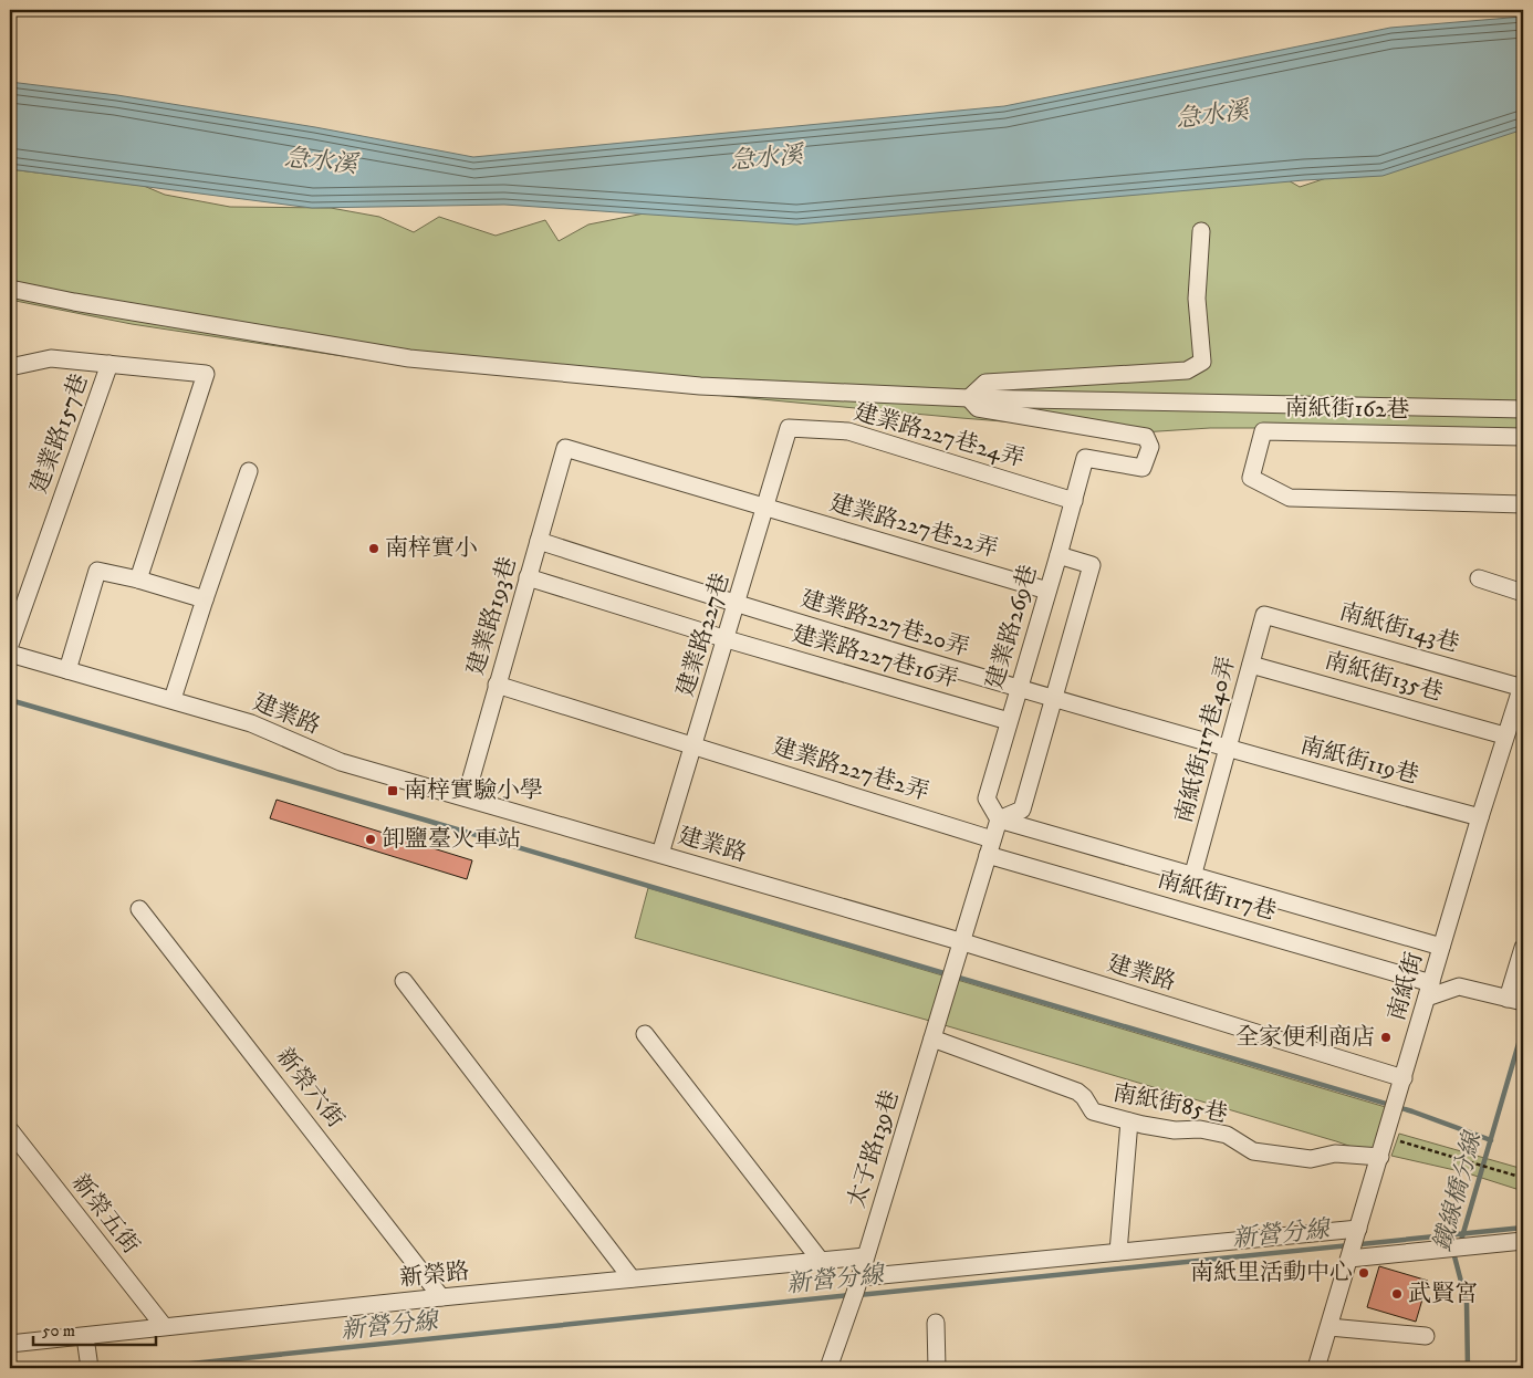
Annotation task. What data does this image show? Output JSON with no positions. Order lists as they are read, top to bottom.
{
  "streets": {
    "street": [
      "南紙街162巷",
      "建業路157巷",
      "建業路227巷24弄",
      "建業路227巷22弄",
      "建業路193巷",
      "建業路227巷20弄",
      "建業路269巷",
      "南紙街143巷",
      "建業路227巷",
      "建業路227巷16弄",
      "南紙街135巷",
      "建業路",
      "南紙街117巷40弄",
      "南紙街119巷",
      "建業路227巷2弄",
      "南紙街117巷",
      "南紙街",
      "新榮六街",
      "南紙街85巷",
      "太子路139巷",
      "新榮五街",
      "新榮路"
    ]
  },
  "crossings": [
    ["建業路227巷24弄", "建業路227巷"],
    ["建業路227巷22弄", "建業路193巷"],
    ["建業路227巷22弄", "建業路269巷"],
    ["建業路227巷22弄", "建業路227巷"],
    ["建業路193巷", "建業路227巷20弄"],
    ["建業路193巷", "建業路227巷16弄"],
    ["建業路193巷", "建業路"],
    ["建業路193巷", "建業路227巷2弄"],
    ["建業路227巷20弄", "建業路269巷"],
    ["建業路227巷20弄", "建業路227巷"],
    ["建業路227巷20弄", "南紙街119巷"],
    ["建業路269巷", "建業路227巷16弄"],
    ["建業路269巷", "南紙街119巷"],
    ["建業路269巷", "南紙街117巷"],
    ["南紙街143巷", "南紙街117巷40弄"],
    ["南紙街143巷", "南紙街"],
    ["建業路227巷", "建業路227巷16弄"],
    ["建業路227巷", "建業路"],
    ["建業路227巷", "建業路227巷2弄"],
    ["南紙街135巷", "南紙街117巷40弄"],
    ["南紙街135巷", "南紙街"],
    ["建業路", "南紙街"],
    ["建業路", "太子路139巷"],
    ["南紙街117巷40弄", "南紙街119巷"],
    ["南紙街117巷40弄", "南紙街117巷"],
    ["南紙街119巷", "南紙街"],
    ["建業路227巷2弄", "南紙街117巷"],
    ["南紙街117巷", "南紙街"],
    ["南紙街", "南紙街85巷"],
    ["新榮六街", "新榮路"],
    ["南紙街85巷", "太子路139巷"],
    ["太子路139巷", "新榮路"],
    ["新榮五街", "新榮路"]
  ],
  "water": ["急水溪", "鐵線橋分線", "新營分線"],
  "places": {
    "other": [
      "南梓實小",
      "卸鹽臺火車站",
      "全家便利商店",
      "南紙里活動中心",
      "武賢宮"
    ],
    "transit": ["南梓實驗小學"]
  },
  "scale_bar": "50 m"
}
